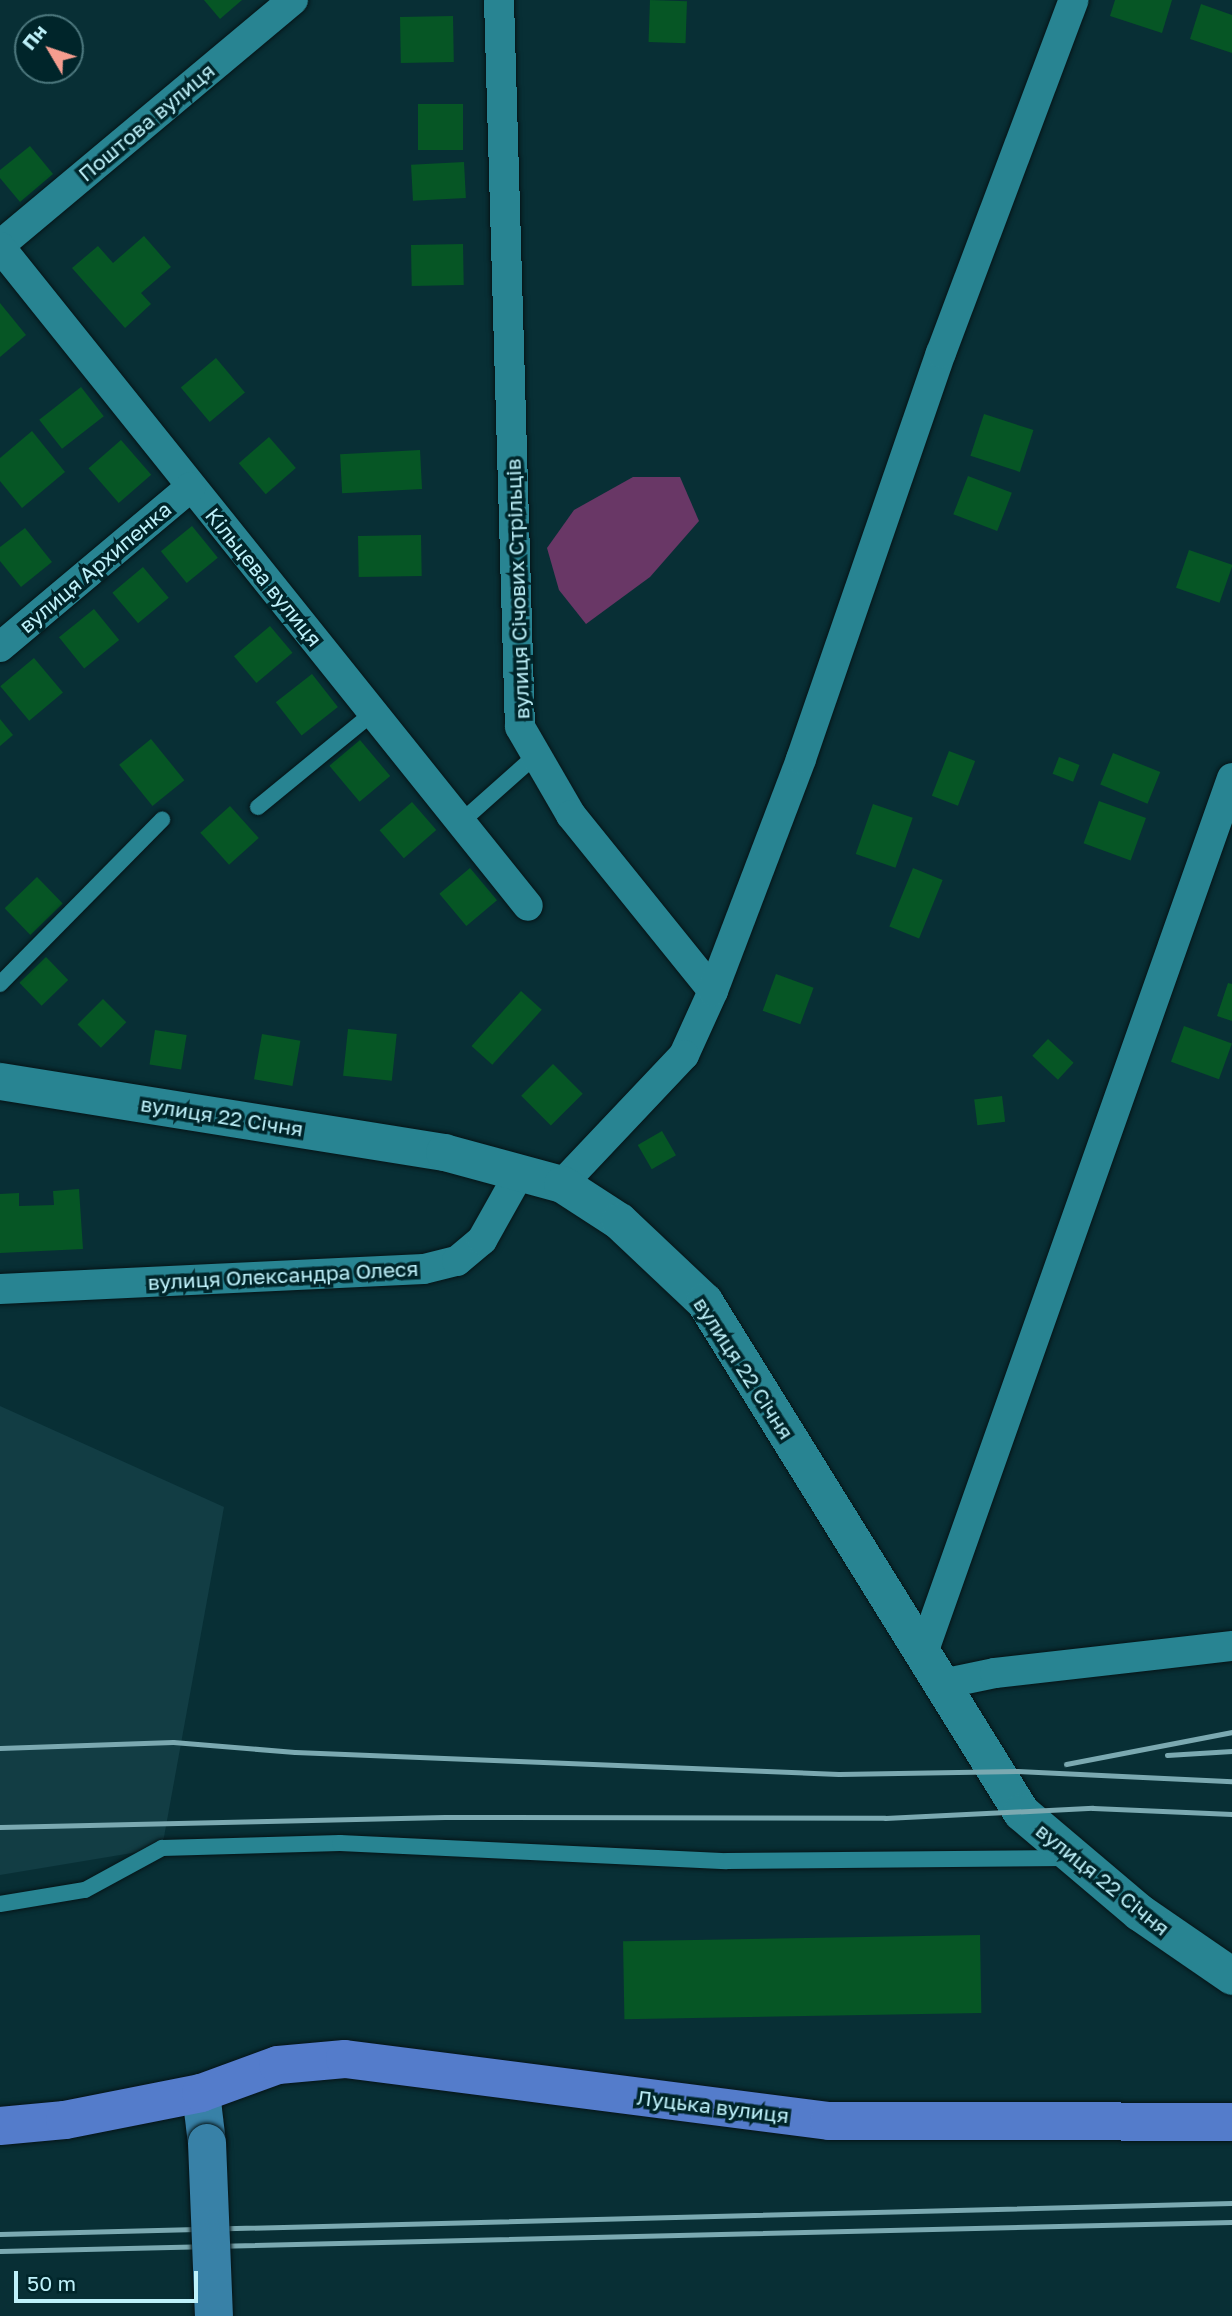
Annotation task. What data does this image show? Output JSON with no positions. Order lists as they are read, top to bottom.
{
  "streets": {
    "highway": ["Луцька вулиця"],
    "street": [
      "Поштова вулиця",
      "вулиця Архипенка",
      "Кільцева вулиця",
      "вулиця Січових Стрільців",
      "вулиця 22 Січня",
      "вулиця Олександра Олеся"
    ]
  },
  "crossings": [
    ["Поштова вулиця", "Кільцева вулиця"],
    ["вулиця Архипенка", "Кільцева вулиця"],
    ["вулиця 22 Січня", "вулиця Олександра Олеся"]
  ],
  "scale_bar": "50 m",
  "north": "top left"
}
